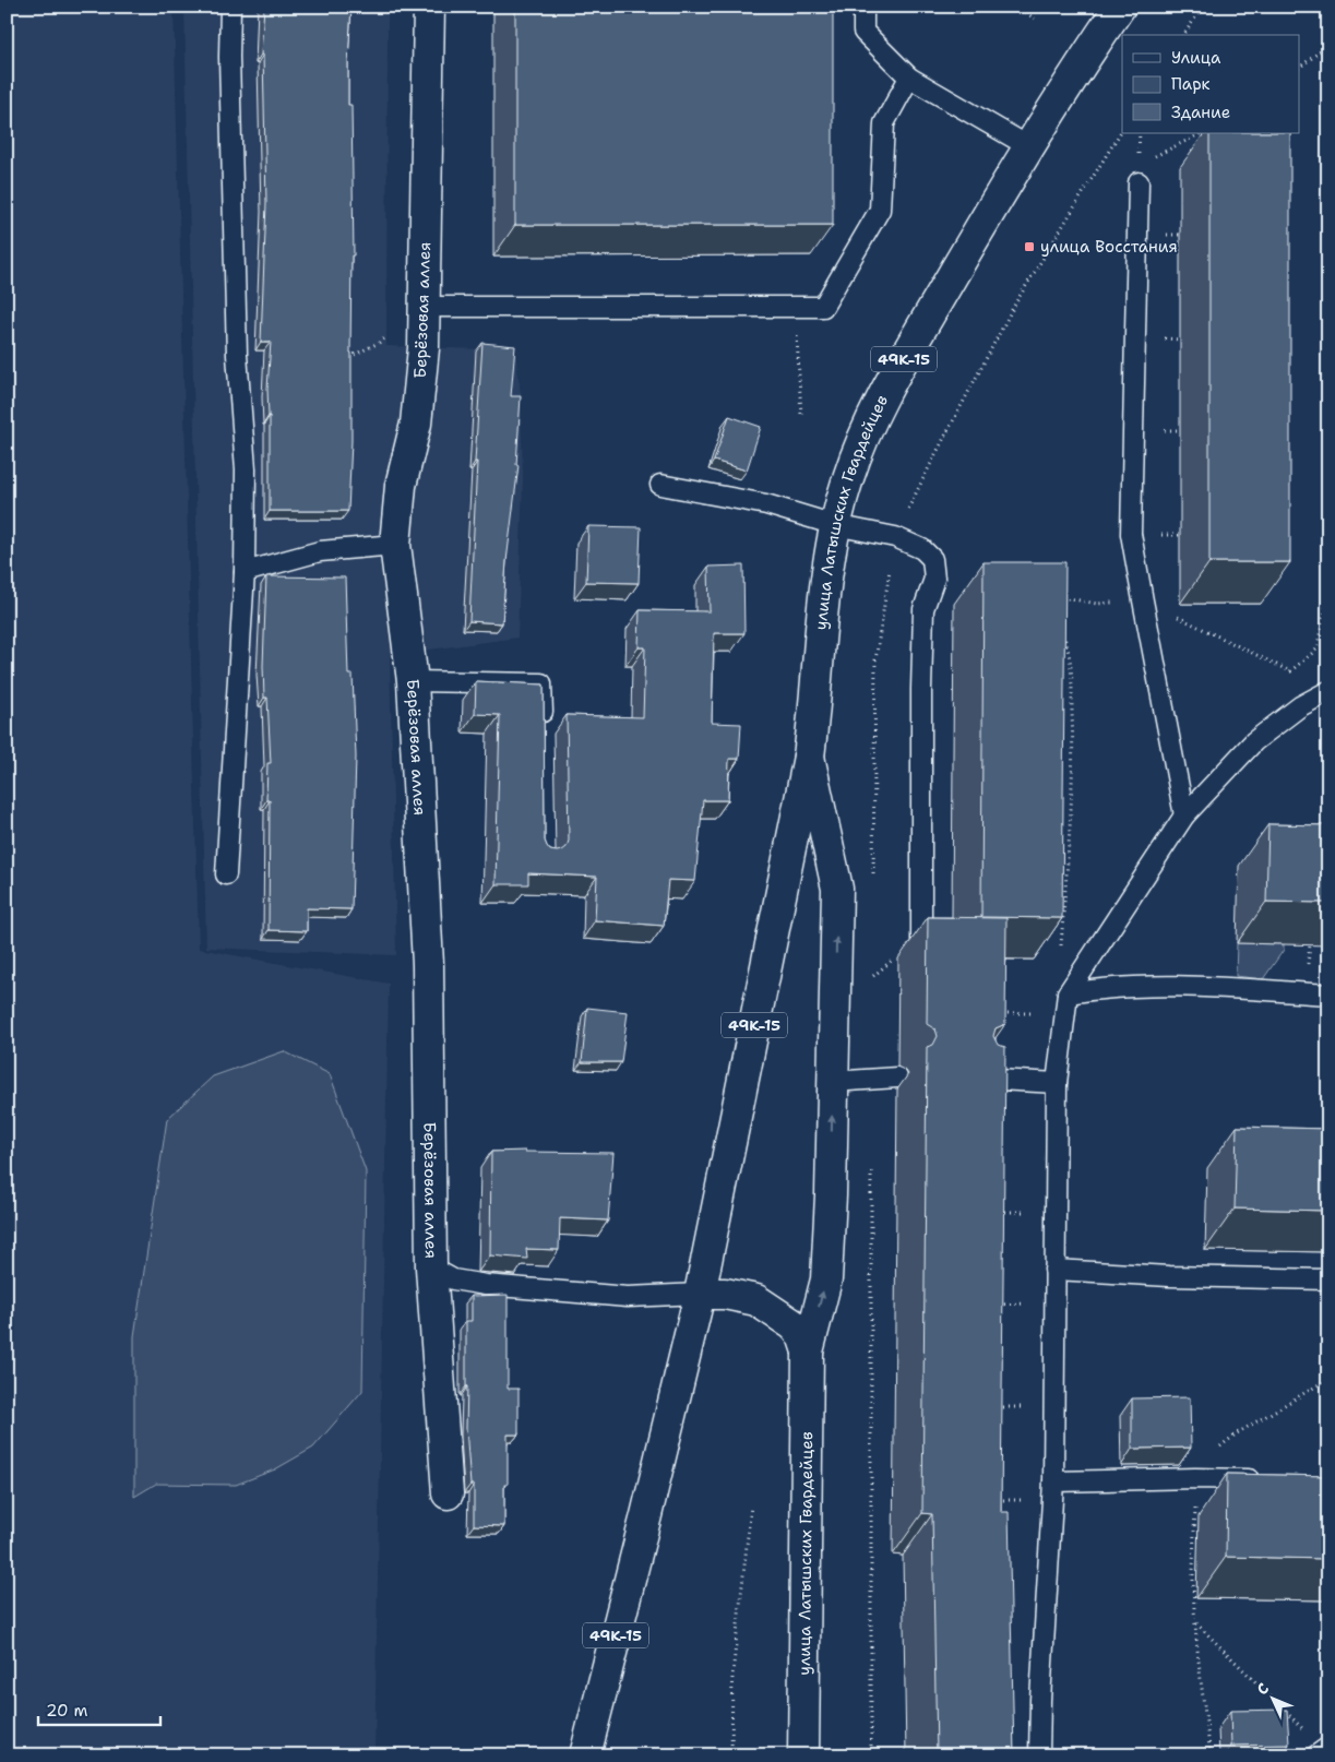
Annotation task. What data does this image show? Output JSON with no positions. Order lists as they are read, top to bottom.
{
  "streets": {
    "main road": ["Берёзовая аллея", "49К-15", "улица Латышских Гвардейцев"]
  },
  "crossings": [
    ["49К-15", "улица Латышских Гвардейцев"]
  ],
  "places": {
    "transit": ["улица Восстания"]
  },
  "legend": ["Улица", "Парк", "Здание"],
  "scale_bar": "20 m",
  "north": "top left"
}
